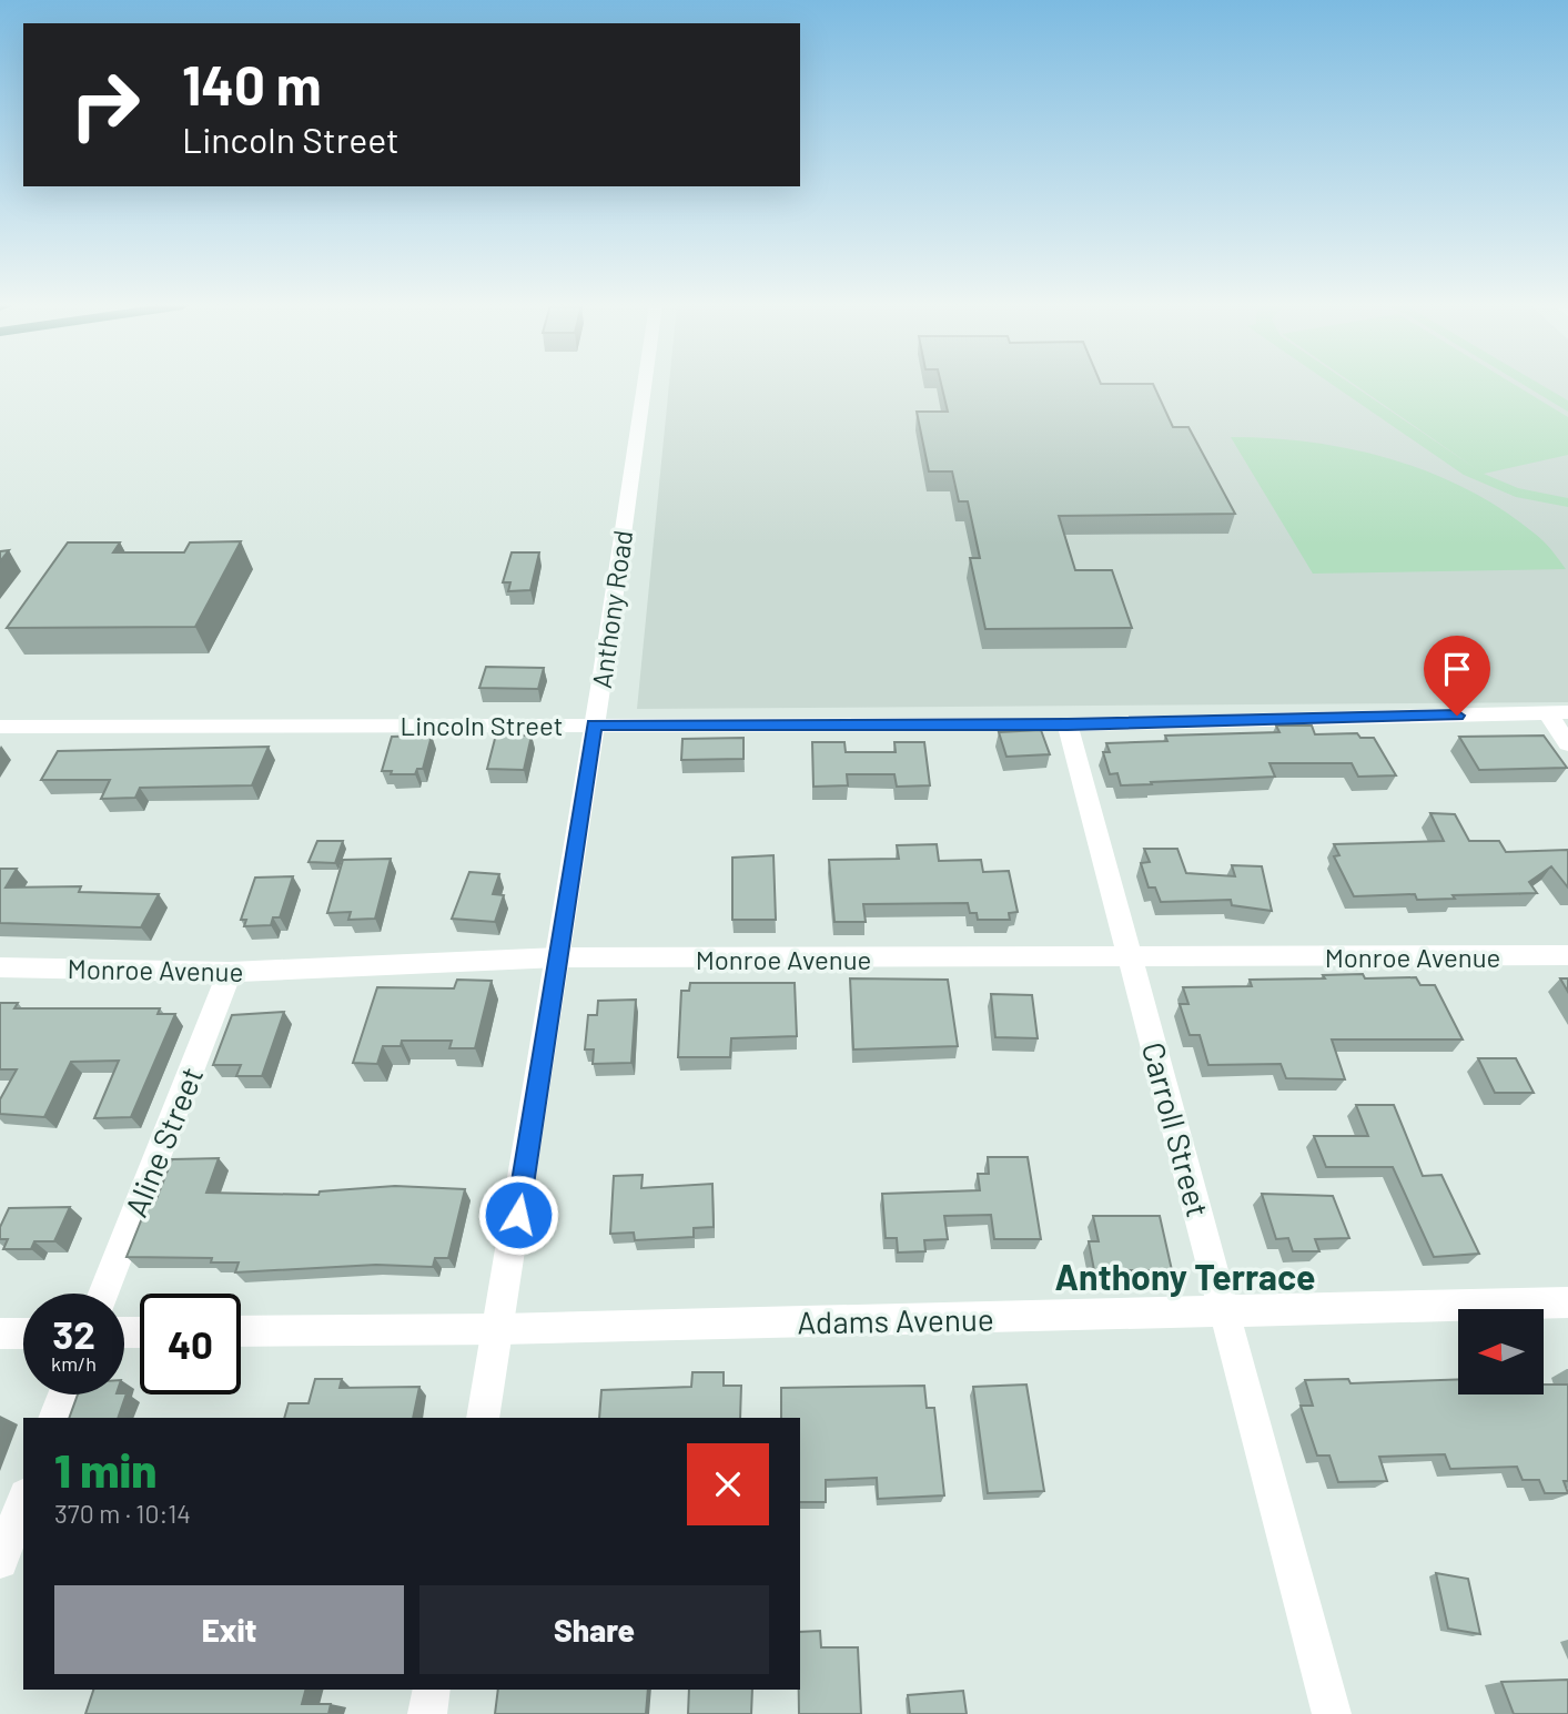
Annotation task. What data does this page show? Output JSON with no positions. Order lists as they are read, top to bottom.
{
  "streets": {
    "street": [
      "Anthony Road",
      "Lincoln Street",
      "Monroe Avenue",
      "Carroll Street",
      "Aline Street",
      "Adams Avenue"
    ]
  },
  "crossings": [
    ["Anthony Road", "Lincoln Street"],
    ["Anthony Road", "Monroe Avenue"],
    ["Anthony Road", "Adams Avenue"],
    ["Lincoln Street", "Carroll Street"],
    ["Monroe Avenue", "Carroll Street"],
    ["Monroe Avenue", "Aline Street"],
    ["Carroll Street", "Adams Avenue"]
  ],
  "districts": ["Anthony Terrace"],
  "north": "left",
  "page": {
    "turn": ["140 m", "Lincoln Street"],
    "speed": "32 km/h",
    "limit": "40",
    "heading": ["1 min", "370 m · 10:14"],
    "buttons": ["Exit", "Share"]
  }
}
